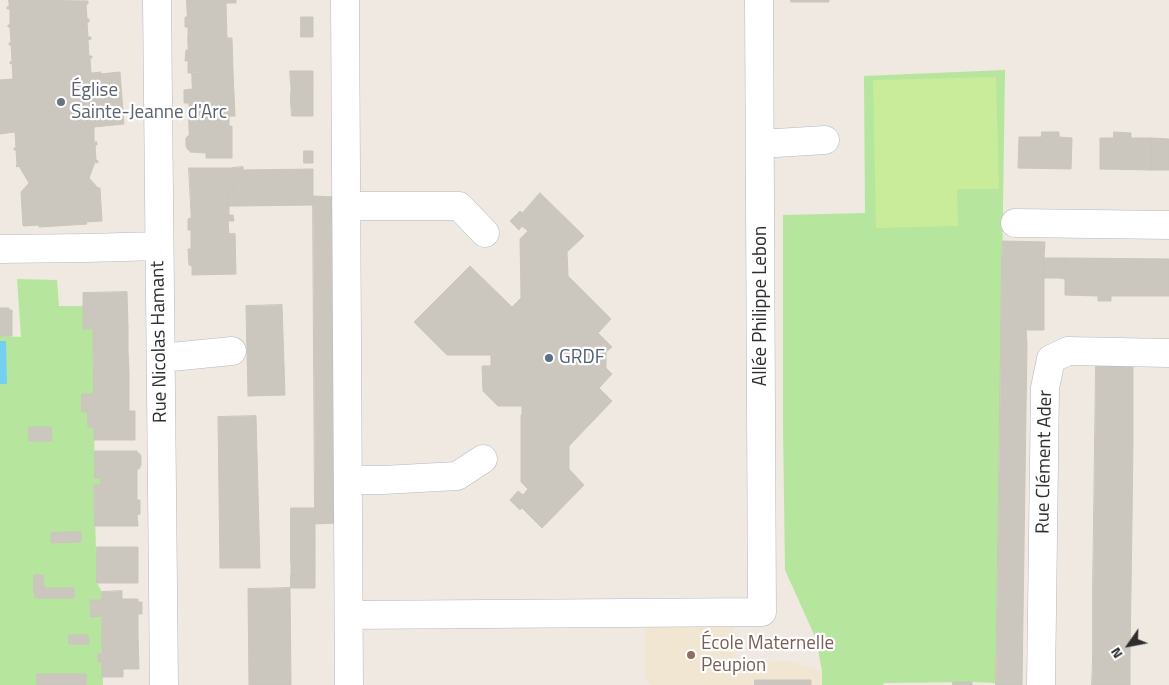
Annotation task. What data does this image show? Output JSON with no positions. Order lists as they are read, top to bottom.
{
  "streets": {
    "street": ["Allée Philippe Lebon", "Rue Nicolas Hamant", "Rue Clément Ader"]
  },
  "places": ["Église Sainte-Jeanne d'Arc", "GRDF", "École Maternelle Peupion"],
  "north": "bottom left"
}
